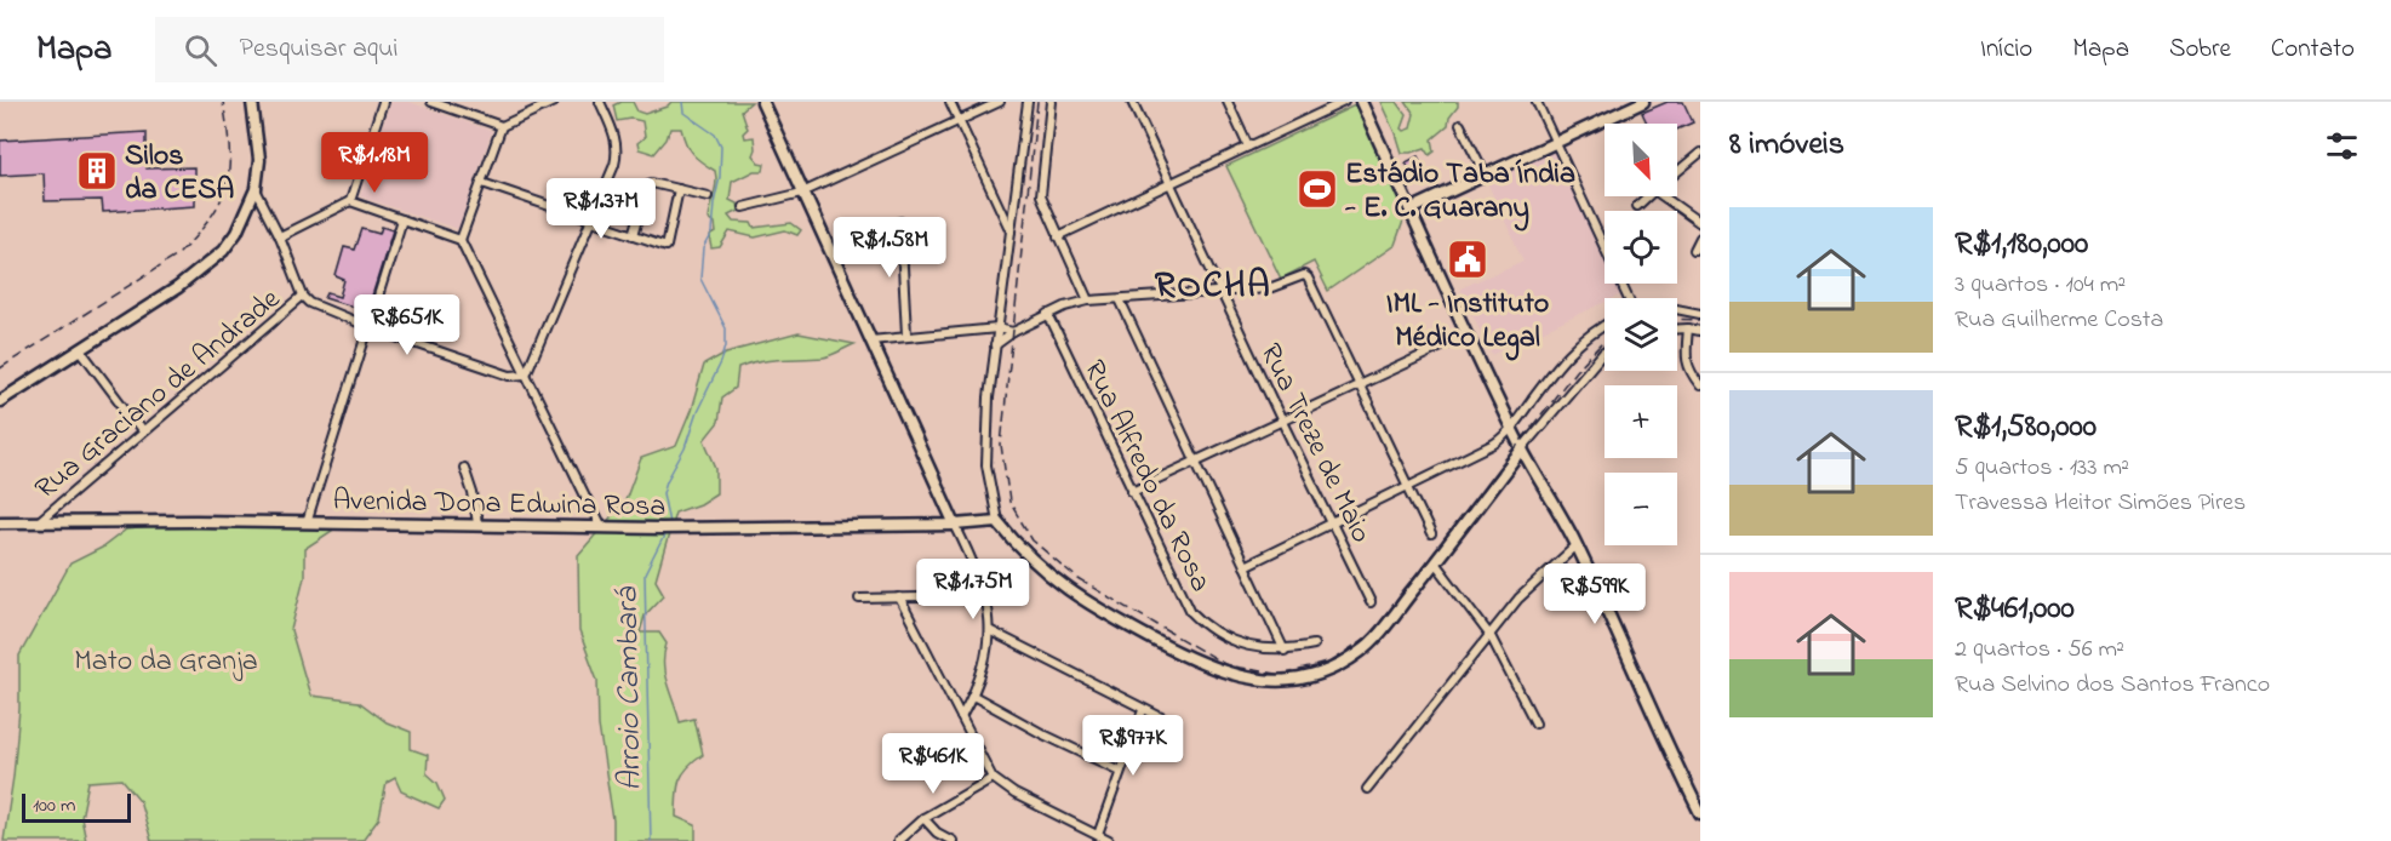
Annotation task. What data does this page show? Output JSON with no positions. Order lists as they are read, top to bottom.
{
  "streets": {
    "street": [
      "Rua Graciano de Andrade",
      "Rua Treze de Maio",
      "Rua Alfredo da Rosa",
      "Avenida Dona Edwina Rosa"
    ]
  },
  "crossings": [
    ["Rua Graciano de Andrade", "Avenida Dona Edwina Rosa"]
  ],
  "districts": ["ROCHA"],
  "water": ["Arroio Cambará"],
  "parks": ["Mato da Granja"],
  "places": {
    "building": ["Silos da CESA"],
    "sports": ["Estádio Taba Índia - E. C. Guarany"],
    "public building": ["IML - Instituto Médico Legal"]
  },
  "scale_bar": "100 m",
  "north": "bottom right",
  "page": {
    "header": "Mapa",
    "search": "Pesquisar aqui",
    "nav": [
      "Início",
      "Mapa",
      "Sobre",
      "Contato"
    ],
    "heading": "8 imóveis",
    "map_buttons": ["+", "−"],
    "price": [
      "R$1.18M",
      "R$1.37M",
      "R$1.58M",
      "R$651K",
      "R$1.75M",
      "R$599K",
      "R$977K",
      "R$461K"
    ],
    "list": [
      {
        "name": "R$1,180,000",
        "note": "3 quartos · 104 m² · Rua Guilherme Costa"
      },
      {
        "name": "R$1,580,000",
        "note": "5 quartos · 133 m² · Travessa Heitor Simões Pires"
      },
      {
        "name": "R$461,000",
        "note": "2 quartos · 56 m² · Rua Selvino dos Santos Franco"
      }
    ],
    "scale": "100 m"
  }
}
